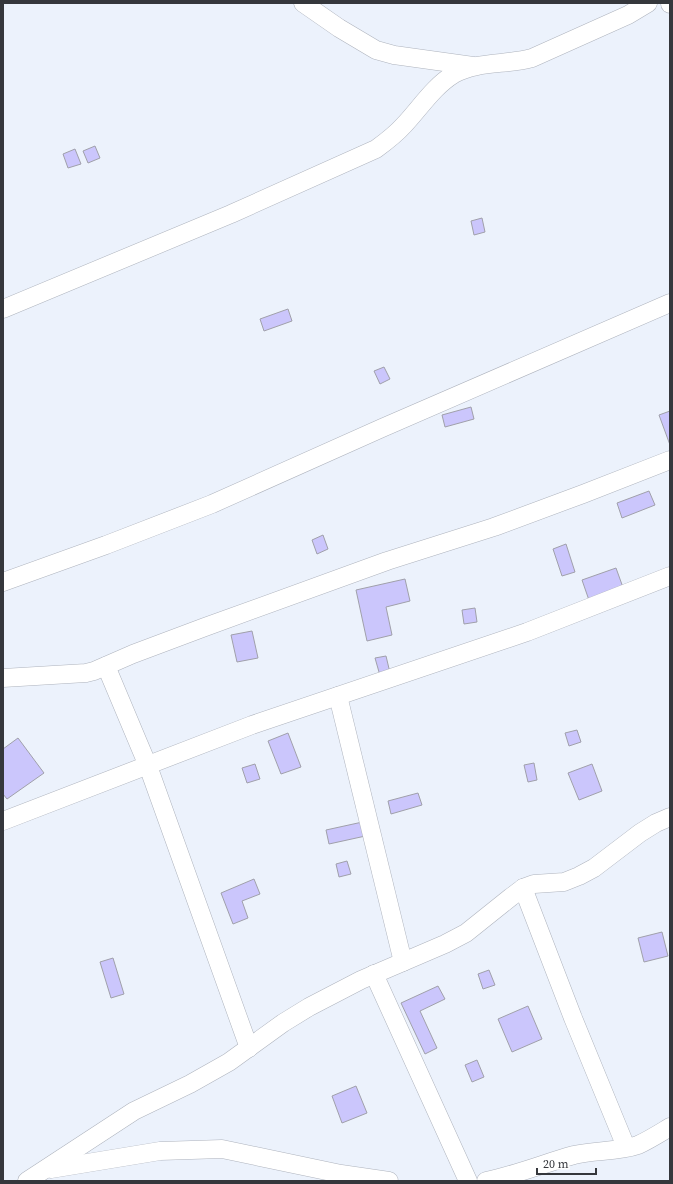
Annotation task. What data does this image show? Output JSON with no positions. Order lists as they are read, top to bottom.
{
  "scale_bar": "20 m"
}
